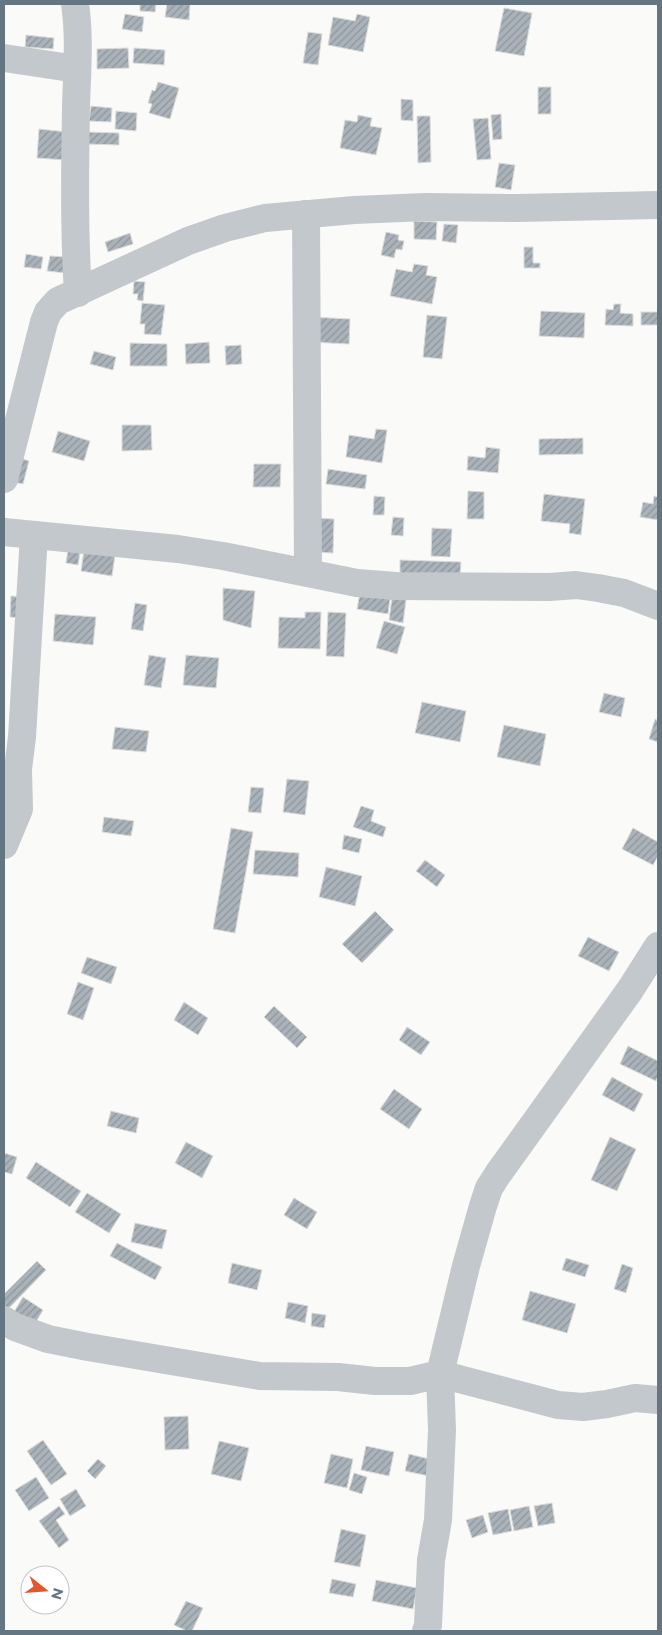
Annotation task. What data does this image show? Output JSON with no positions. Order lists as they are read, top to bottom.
{
  "north": "right"
}
